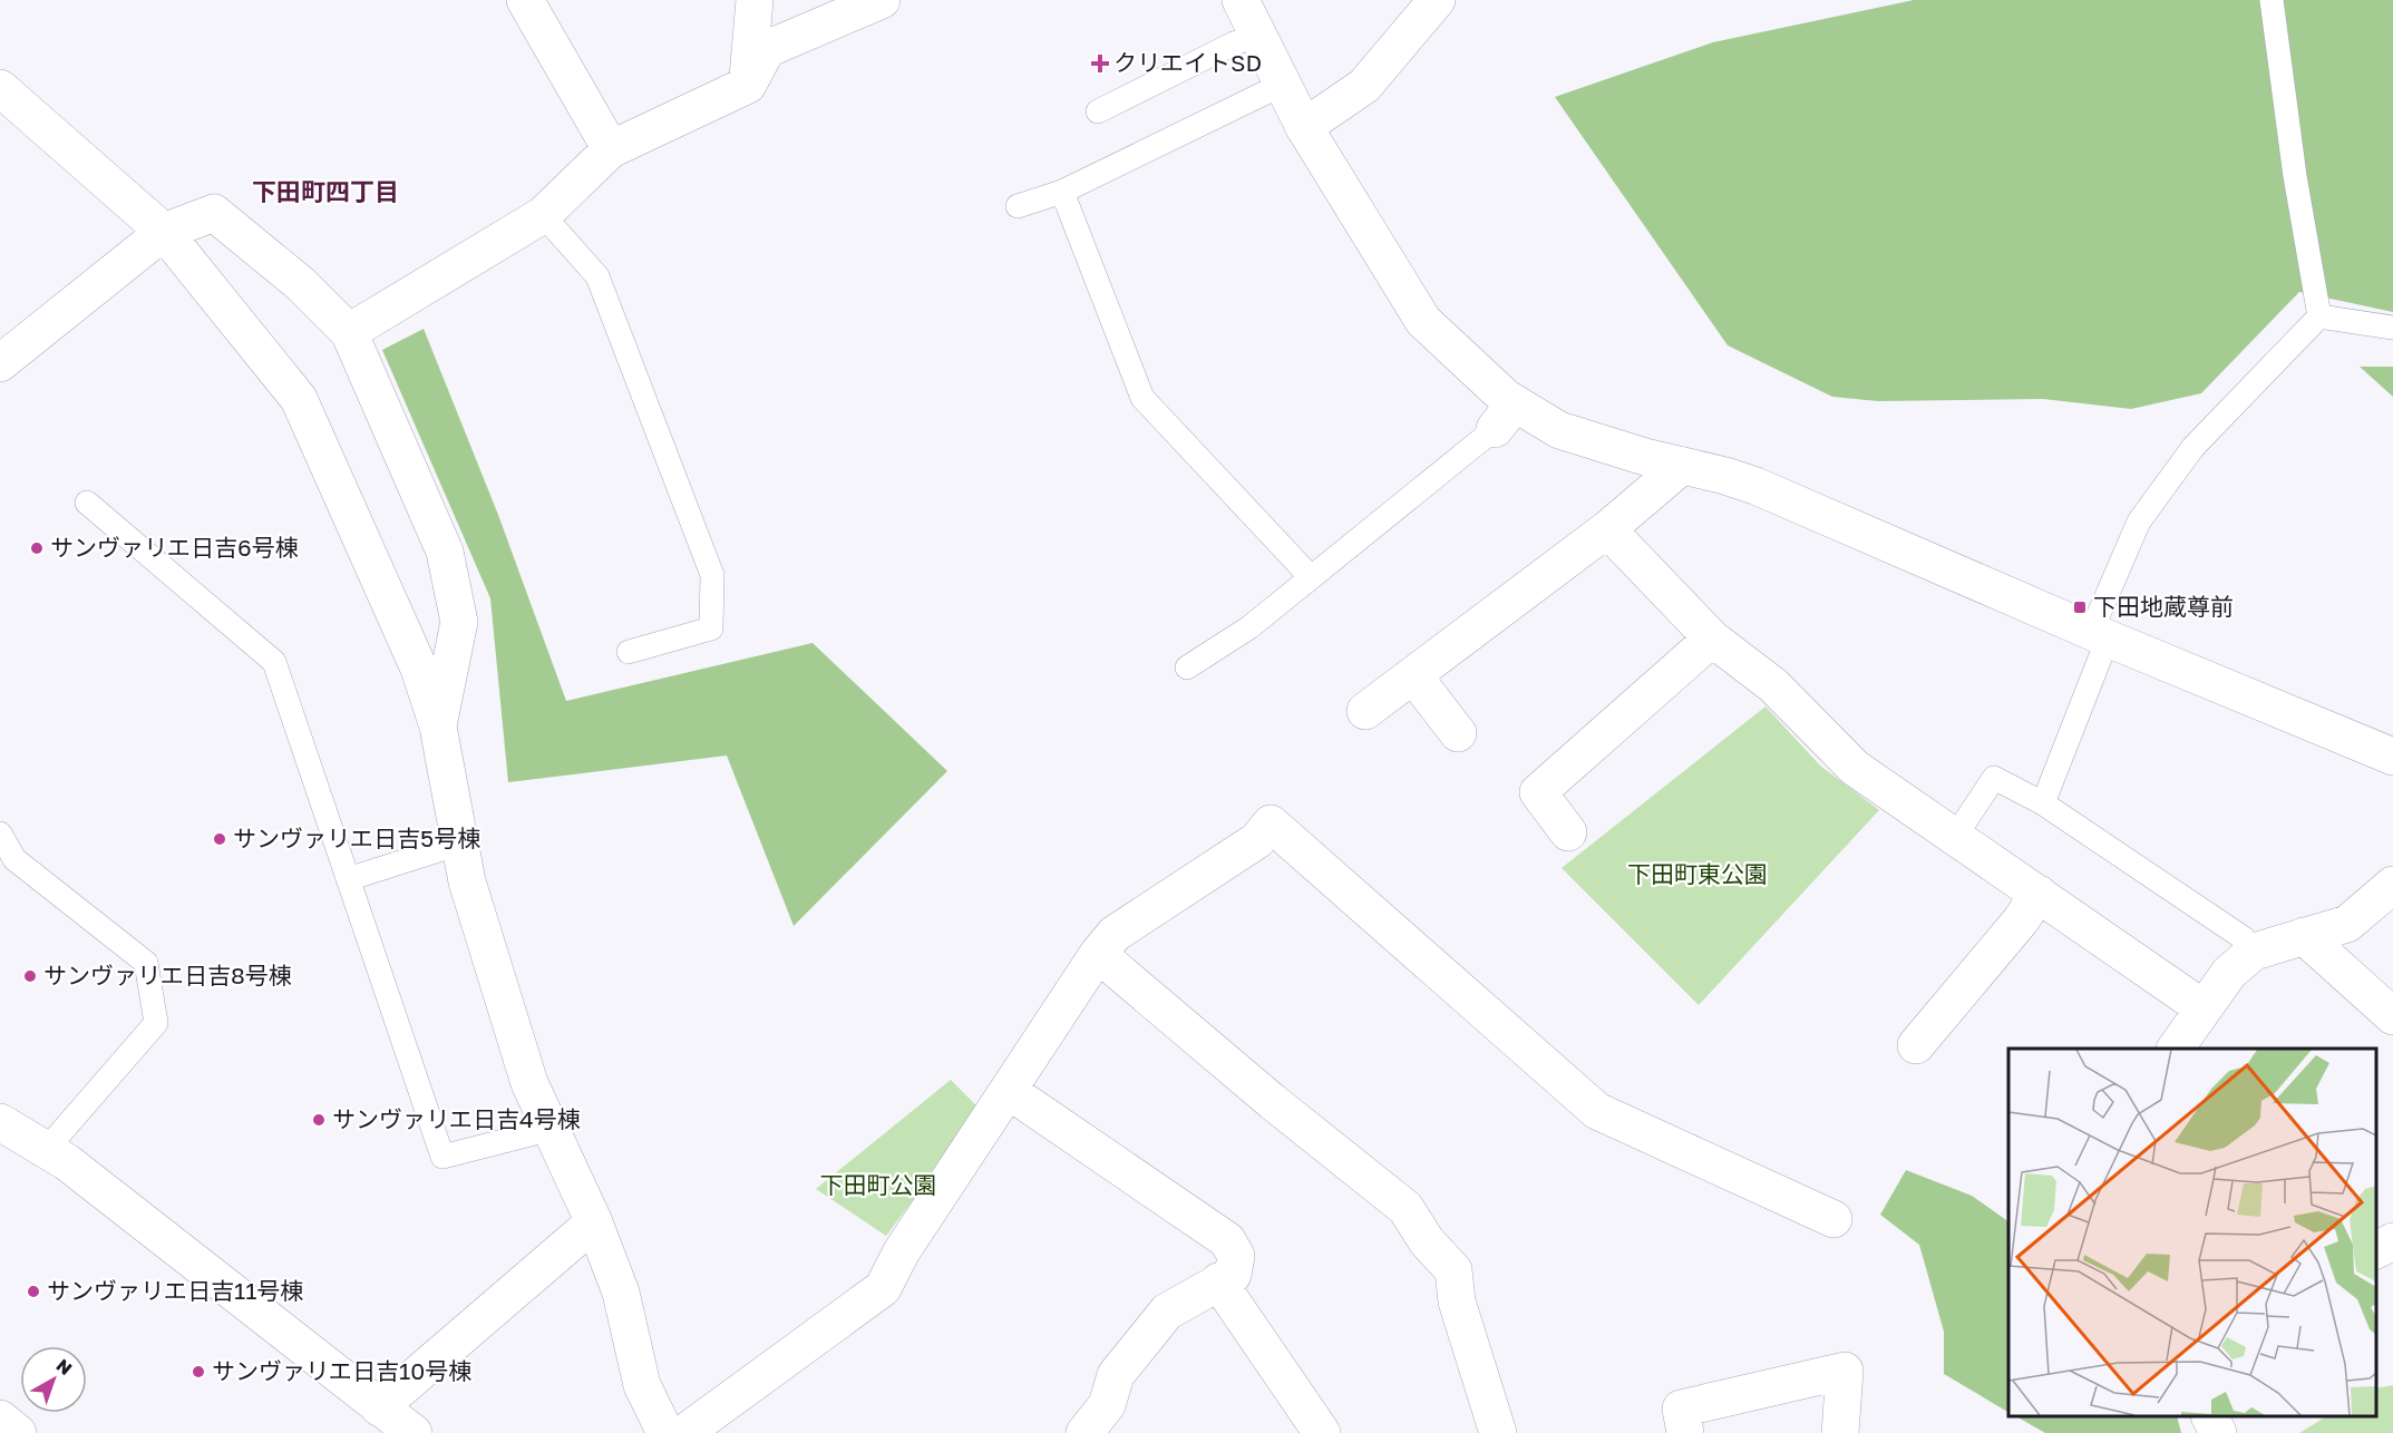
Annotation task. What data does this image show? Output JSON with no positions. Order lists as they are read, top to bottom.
{
  "districts": ["下田町四丁目"],
  "parks": ["下田町東公園", "下田町公園"],
  "places": {
    "health": ["クリエイトSD"],
    "other": [
      "サンヴァリエ日吉6号棟",
      "サンヴァリエ日吉5号棟",
      "サンヴァリエ日吉8号棟",
      "サンヴァリエ日吉4号棟",
      "サンヴァリエ日吉11号棟",
      "サンヴァリエ日吉10号棟"
    ],
    "transit": ["下田地蔵尊前"]
  },
  "north": "top right"
}
